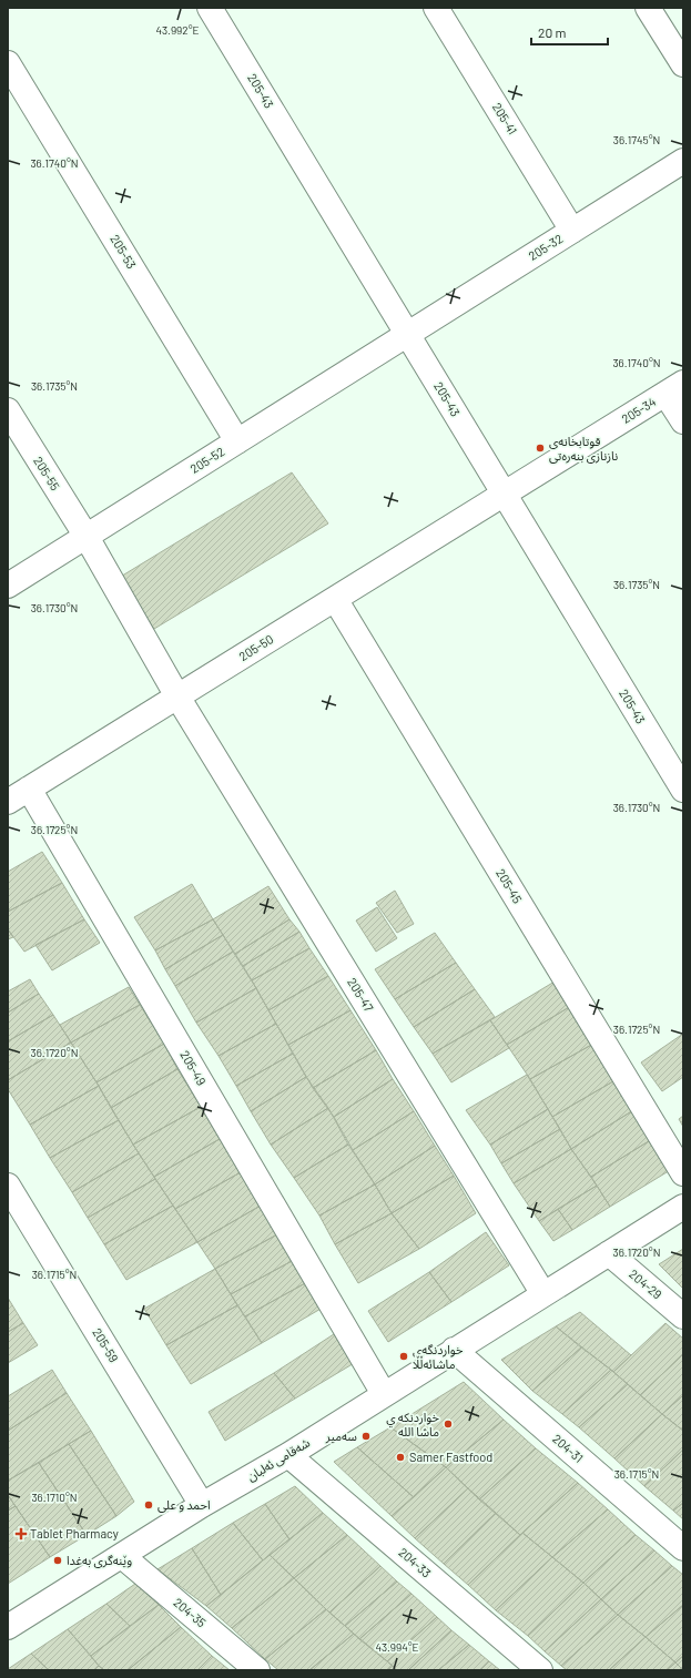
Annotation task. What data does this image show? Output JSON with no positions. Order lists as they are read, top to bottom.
{
  "streets": {
    "street": [
      "205-43",
      "205-41",
      "205-32",
      "205-53",
      "205-34",
      "205-52",
      "205-55",
      "205-50",
      "205-45",
      "205-47",
      "205-49",
      "204-29",
      "205-59",
      "204-31",
      "شەقامی ئەلبان",
      "204-33",
      "204-35"
    ]
  },
  "crossings": [
    ["205-43", "205-32"],
    ["205-43", "205-34"],
    ["205-43", "205-52"],
    ["205-43", "205-50"],
    ["205-41", "205-32"],
    ["205-32", "205-52"],
    ["205-53", "205-52"],
    ["205-34", "205-50"],
    ["205-52", "205-55"],
    ["205-55", "205-50"],
    ["205-55", "205-47"],
    ["205-50", "205-45"],
    ["205-50", "205-47"],
    ["205-50", "205-49"],
    ["205-47", "شەقامی ئەلبان"],
    ["205-49", "شەقامی ئەلبان"],
    ["204-29", "شەقامی ئەلبان"],
    ["205-59", "شەقامی ئەلبان"],
    ["204-31", "شەقامی ئەلبان"],
    ["شەقامی ئەلبان", "204-33"],
    ["شەقامی ئەلبان", "204-35"]
  ],
  "places": {
    "other": [
      "قوتابخانەی نازنازی بنەرەتی",
      "خواردنگەی ماشائەڵڵا",
      "خواردنكه ي ماشا الله",
      "سەمیر",
      "Samer Fastfood",
      "احمد و علی",
      "وێنەگری بەغدا"
    ],
    "health": ["Tablet Pharmacy"]
  },
  "scale_bar": "20 m",
  "coordinates": [
    "43.992°E",
    "36.1745°N",
    "36.1740°N",
    "36.1735°N",
    "36.1730°N",
    "36.1725°N",
    "36.1720°N",
    "36.1715°N",
    "36.1710°N",
    "43.994°E"
  ]
}
